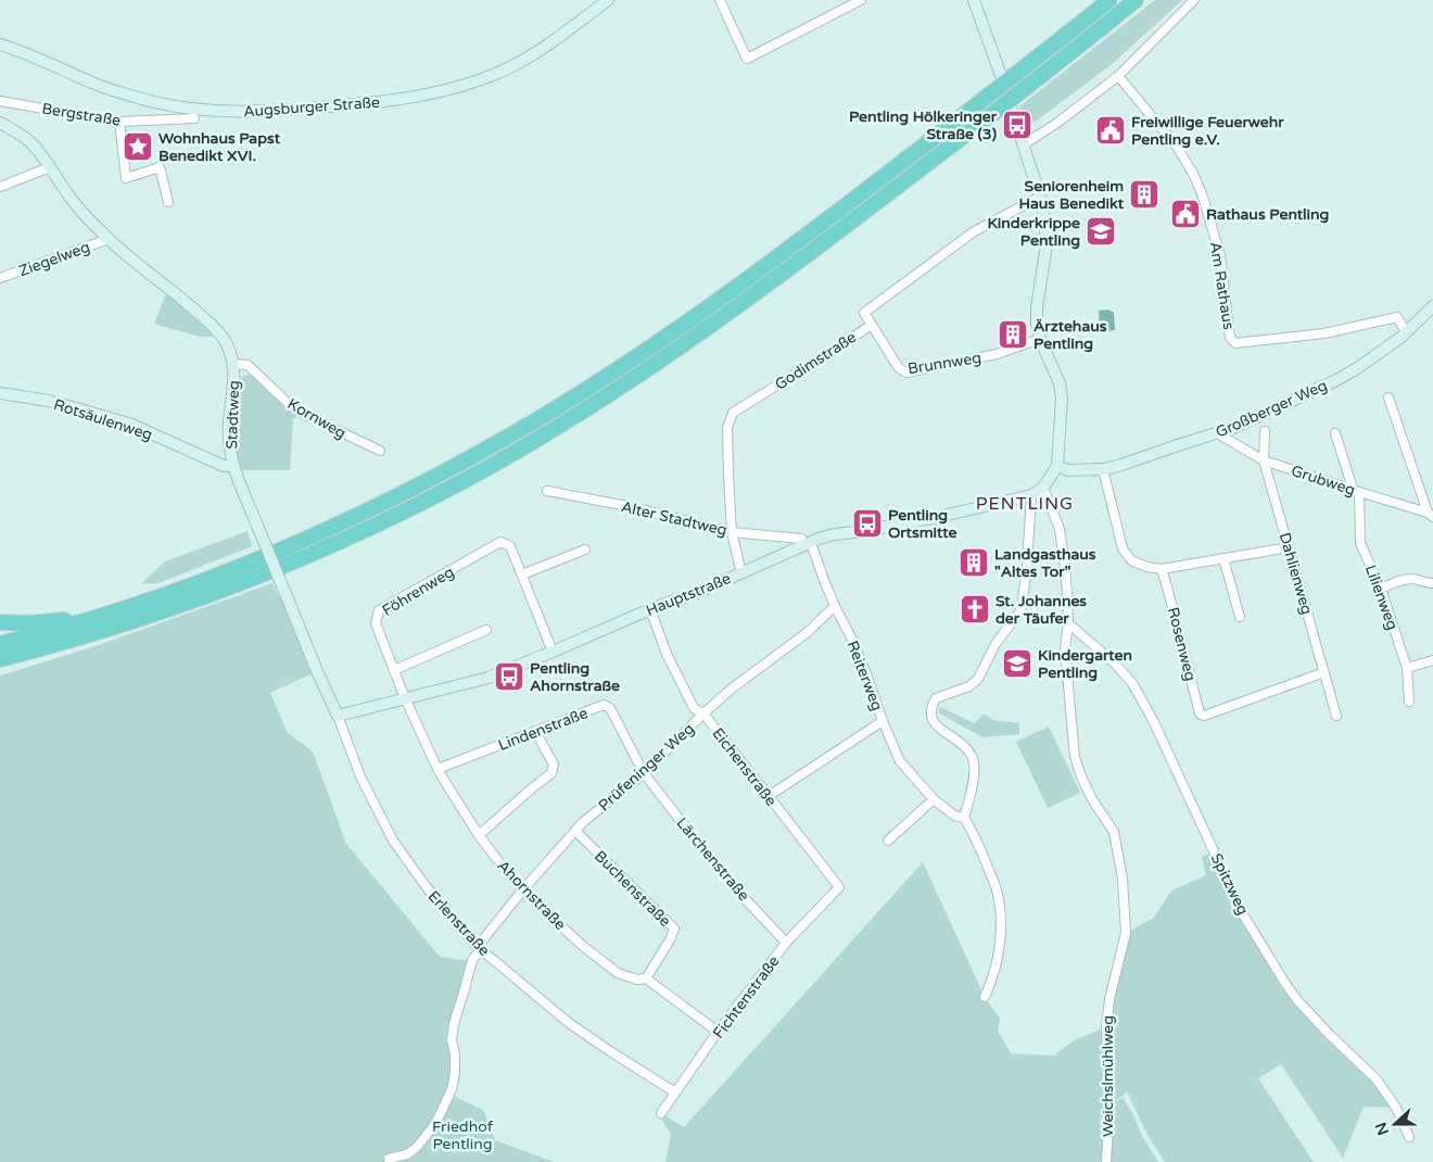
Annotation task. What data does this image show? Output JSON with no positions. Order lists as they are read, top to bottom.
{
  "streets": {
    "street": [
      "Augsburger Straße",
      "Bergstraße",
      "Ziegelweg",
      "Am Rathaus",
      "Godimstraße",
      "Brunnweg",
      "Großberger Weg",
      "Stadtweg",
      "Kornweg",
      "Rotsäulenweg",
      "Grubweg",
      "Alter Stadtweg",
      "Dahlienweg",
      "Föhrenweg",
      "Hauptstraße",
      "Lilienweg",
      "Rosenweg",
      "Reiterweg",
      "Lindenstraße",
      "Prüfeninger Weg",
      "Eichenstraße",
      "Lärchenstraße",
      "Spitzweg",
      "Buchenstraße",
      "Ahornstraße",
      "Erlenstraße",
      "Fichtenstraße",
      "Weichslmühlweg"
    ]
  },
  "crossings": [
    ["Ziegelweg", "Stadtweg"],
    ["Am Rathaus", "Großberger Weg"],
    ["Godimstraße", "Brunnweg"],
    ["Godimstraße", "Alter Stadtweg"],
    ["Godimstraße", "Hauptstraße"],
    ["Großberger Weg", "Grubweg"],
    ["Stadtweg", "Kornweg"],
    ["Stadtweg", "Rotsäulenweg"],
    ["Stadtweg", "Hauptstraße"],
    ["Stadtweg", "Erlenstraße"],
    ["Grubweg", "Dahlienweg"],
    ["Grubweg", "Lilienweg"],
    ["Alter Stadtweg", "Hauptstraße"],
    ["Alter Stadtweg", "Reiterweg"],
    ["Dahlienweg", "Rosenweg"],
    ["Föhrenweg", "Hauptstraße"],
    ["Föhrenweg", "Ahornstraße"],
    ["Hauptstraße", "Reiterweg"],
    ["Hauptstraße", "Eichenstraße"],
    ["Hauptstraße", "Ahornstraße"],
    ["Hauptstraße", "Erlenstraße"],
    ["Hauptstraße", "Weichslmühlweg"],
    ["Reiterweg", "Prüfeninger Weg"],
    ["Lindenstraße", "Prüfeninger Weg"],
    ["Lindenstraße", "Lärchenstraße"],
    ["Lindenstraße", "Ahornstraße"],
    ["Prüfeninger Weg", "Eichenstraße"],
    ["Prüfeninger Weg", "Lärchenstraße"],
    ["Prüfeninger Weg", "Buchenstraße"],
    ["Prüfeninger Weg", "Ahornstraße"],
    ["Prüfeninger Weg", "Erlenstraße"],
    ["Eichenstraße", "Fichtenstraße"],
    ["Lärchenstraße", "Fichtenstraße"],
    ["Spitzweg", "Weichslmühlweg"],
    ["Buchenstraße", "Ahornstraße"],
    ["Ahornstraße", "Fichtenstraße"],
    ["Erlenstraße", "Fichtenstraße"]
  ],
  "districts": ["PENTLING"],
  "parks": ["Friedhof Pentling"],
  "places": {
    "bus stop": ["Pentling Hölkeringer Straße (3)", "Pentling Ortsmitte", "Pentling Ahornstraße"],
    "public building": ["Freiwillige Feuerwehr Pentling e.V.", "Rathaus Pentling"],
    "place": ["Wohnhaus Papst Benedikt XVI."],
    "building": ["Seniorenheim Haus Benedikt", "Ärztehaus Pentling", "Landgasthaus \"Altes Tor\""],
    "school or university": ["Kinderkrippe Pentling", "Kindergarten Pentling"],
    "church": ["St. Johannes der Täufer"]
  },
  "north": "left"
}
